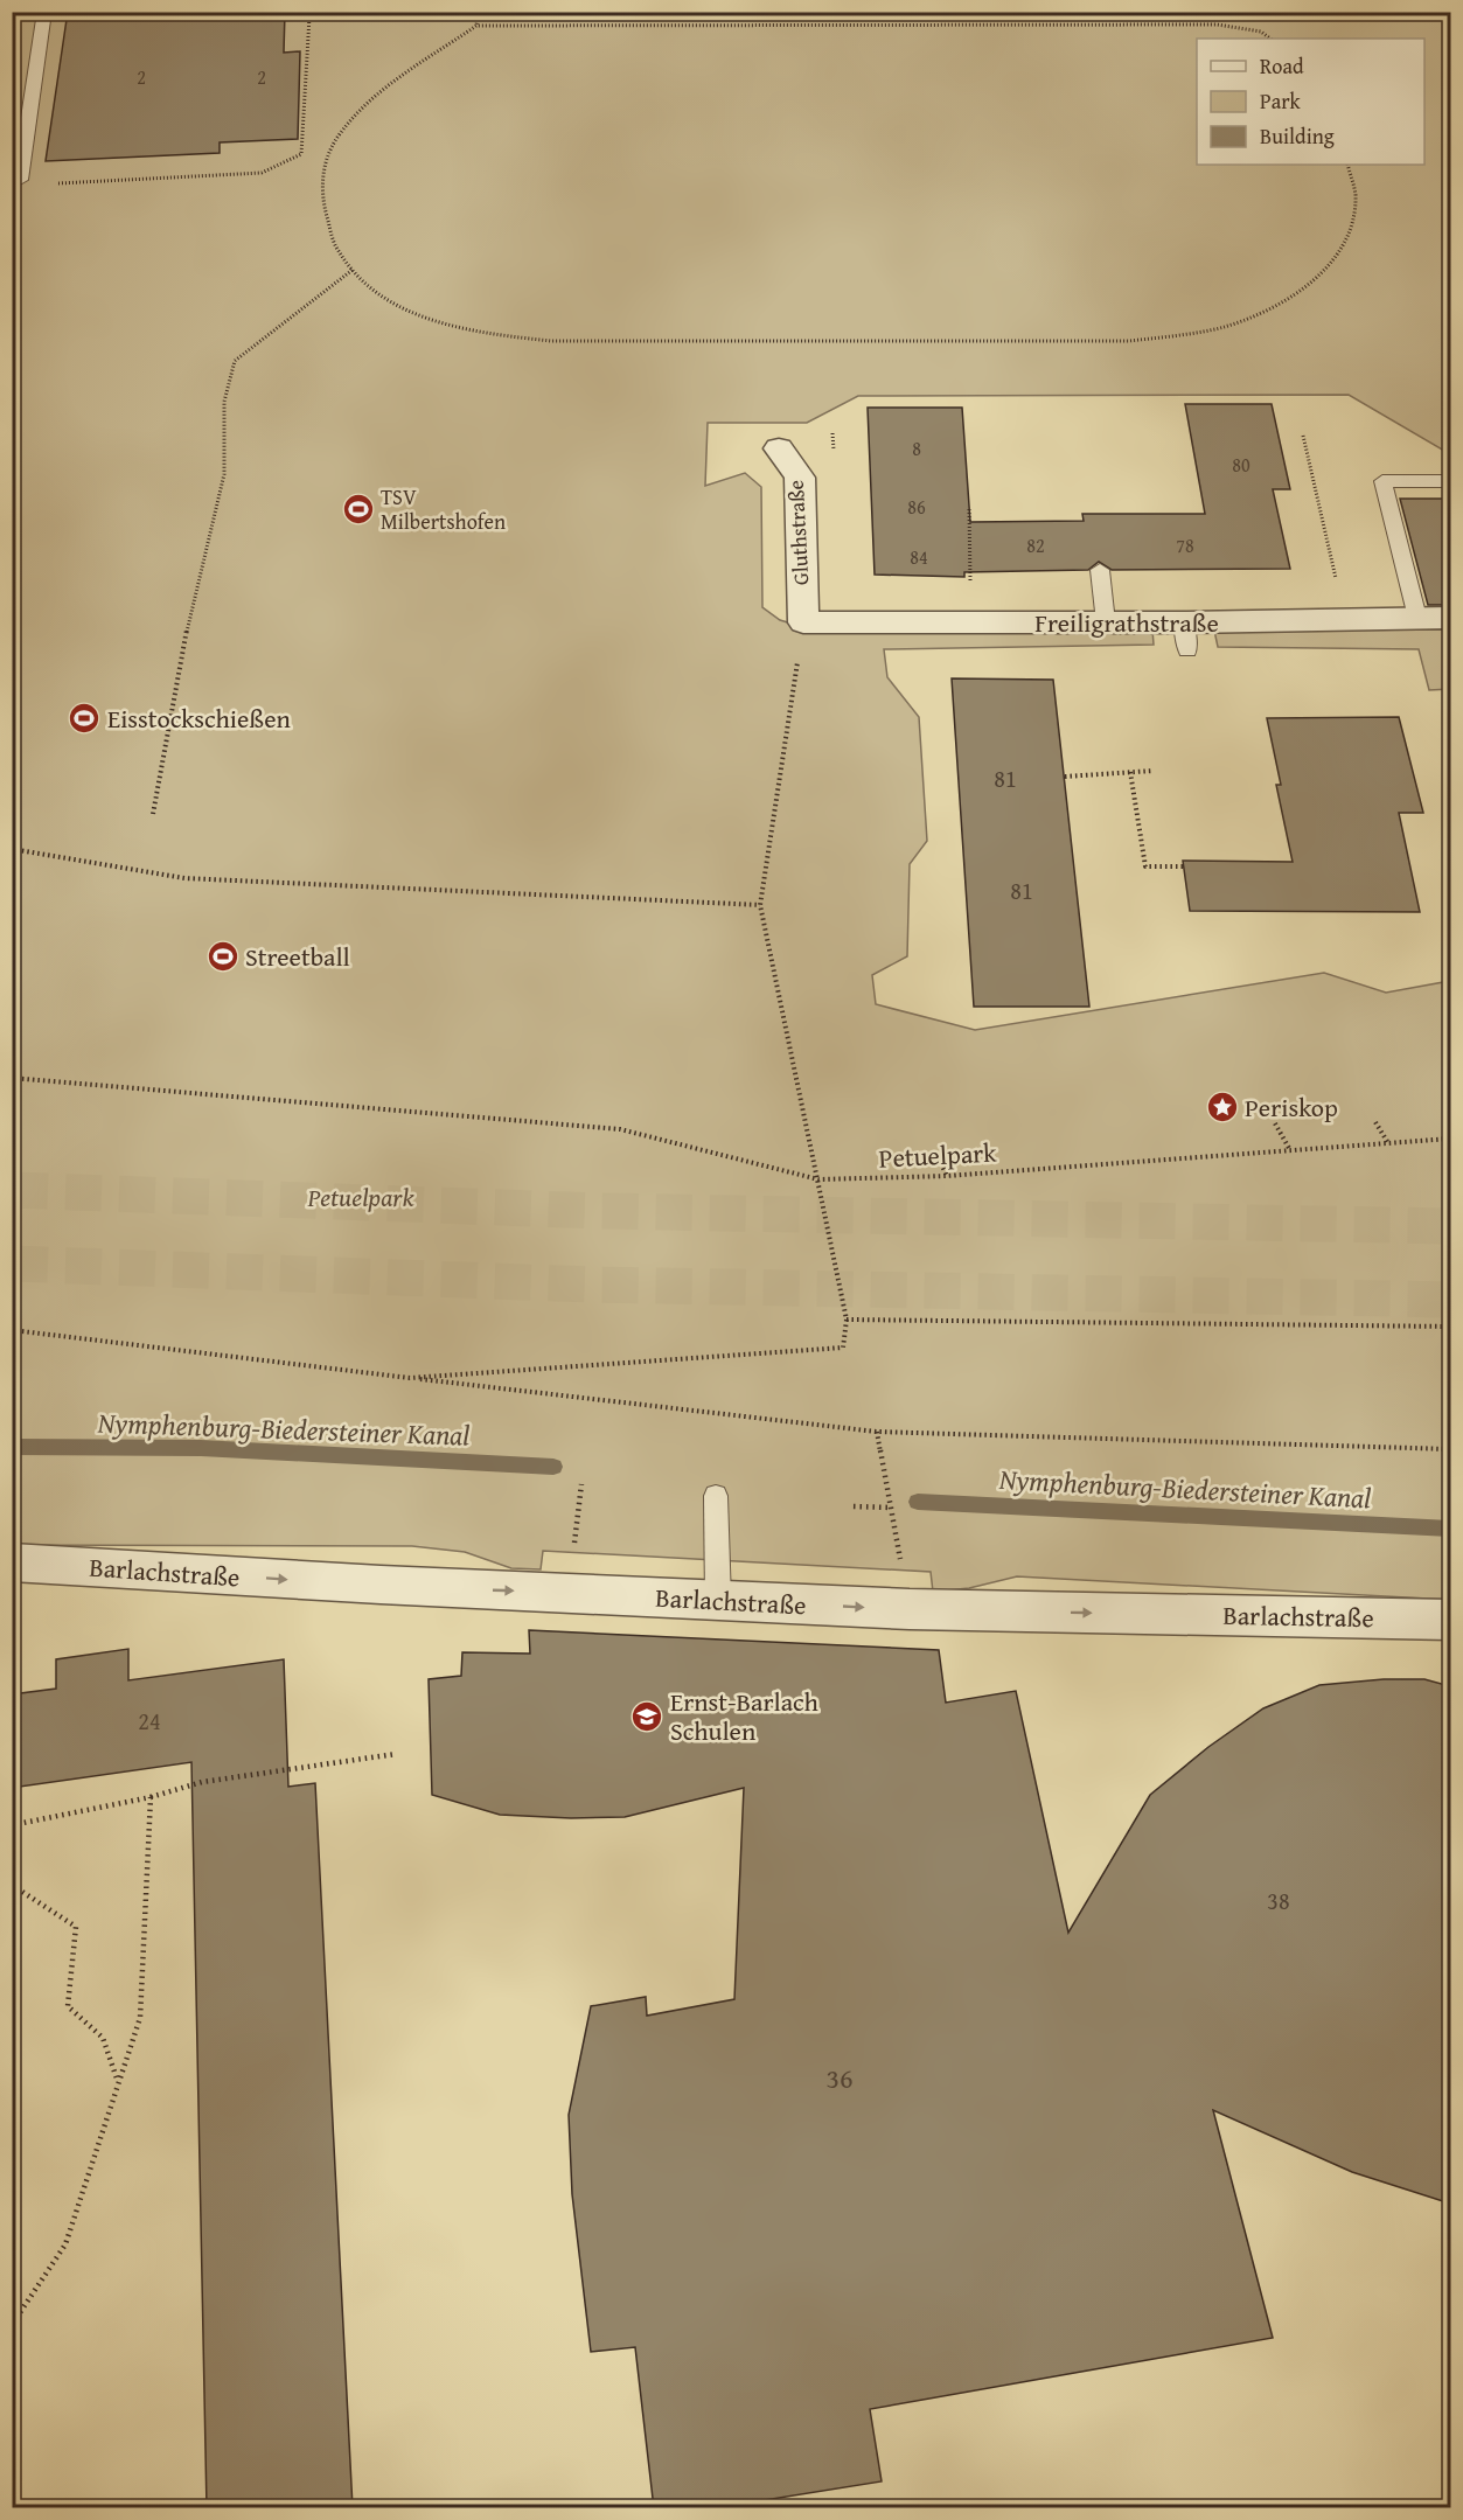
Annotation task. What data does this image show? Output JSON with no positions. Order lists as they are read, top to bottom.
{
  "streets": {
    "street": ["Gluthstraße", "Freiligrathstraße", "Barlachstraße"],
    "path": ["Petuelpark"]
  },
  "crossings": [
    ["Gluthstraße", "Freiligrathstraße"]
  ],
  "one_way": ["Barlachstraße"],
  "water": ["Nymphenburg-Biedersteiner Kanal"],
  "parks": ["Petuelpark"],
  "places": {
    "sports": ["TSV Milbertshofen", "Eisstockschießen", "Streetball"],
    "place": ["Periskop"],
    "school or university": ["Ernst-Barlach Schulen"]
  },
  "house_numbers": [
    "2",
    "2",
    "8",
    "80",
    "86",
    "82",
    "78",
    "84",
    "81",
    "81",
    "24",
    "38",
    "36"
  ],
  "legend": ["Road", "Park", "Building"]
}
